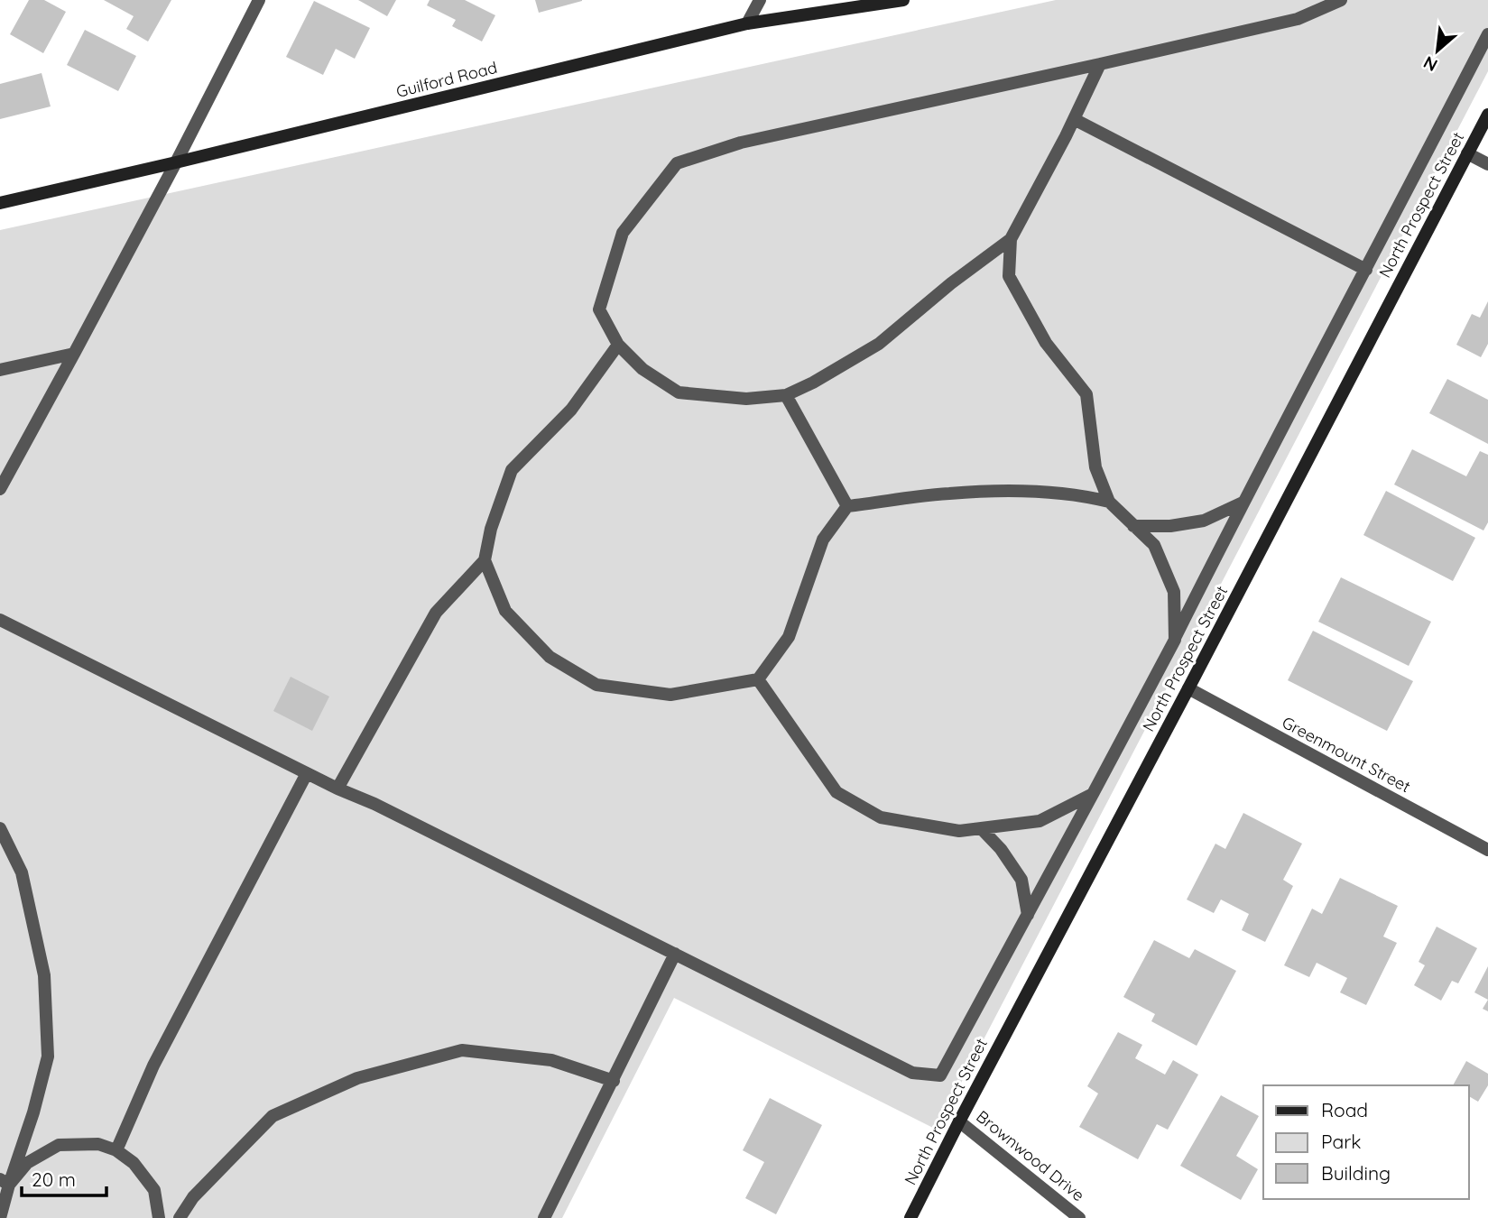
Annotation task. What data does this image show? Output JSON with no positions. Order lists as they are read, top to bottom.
{
  "streets": {
    "street": [
      "Guilford Road",
      "North Prospect Street",
      "Greenmount Street",
      "Brownwood Drive"
    ]
  },
  "crossings": [
    ["North Prospect Street", "Greenmount Street"],
    ["North Prospect Street", "Brownwood Drive"]
  ],
  "legend": ["Road", "Park", "Building"],
  "scale_bar": "20 m",
  "north": "bottom left"
}
